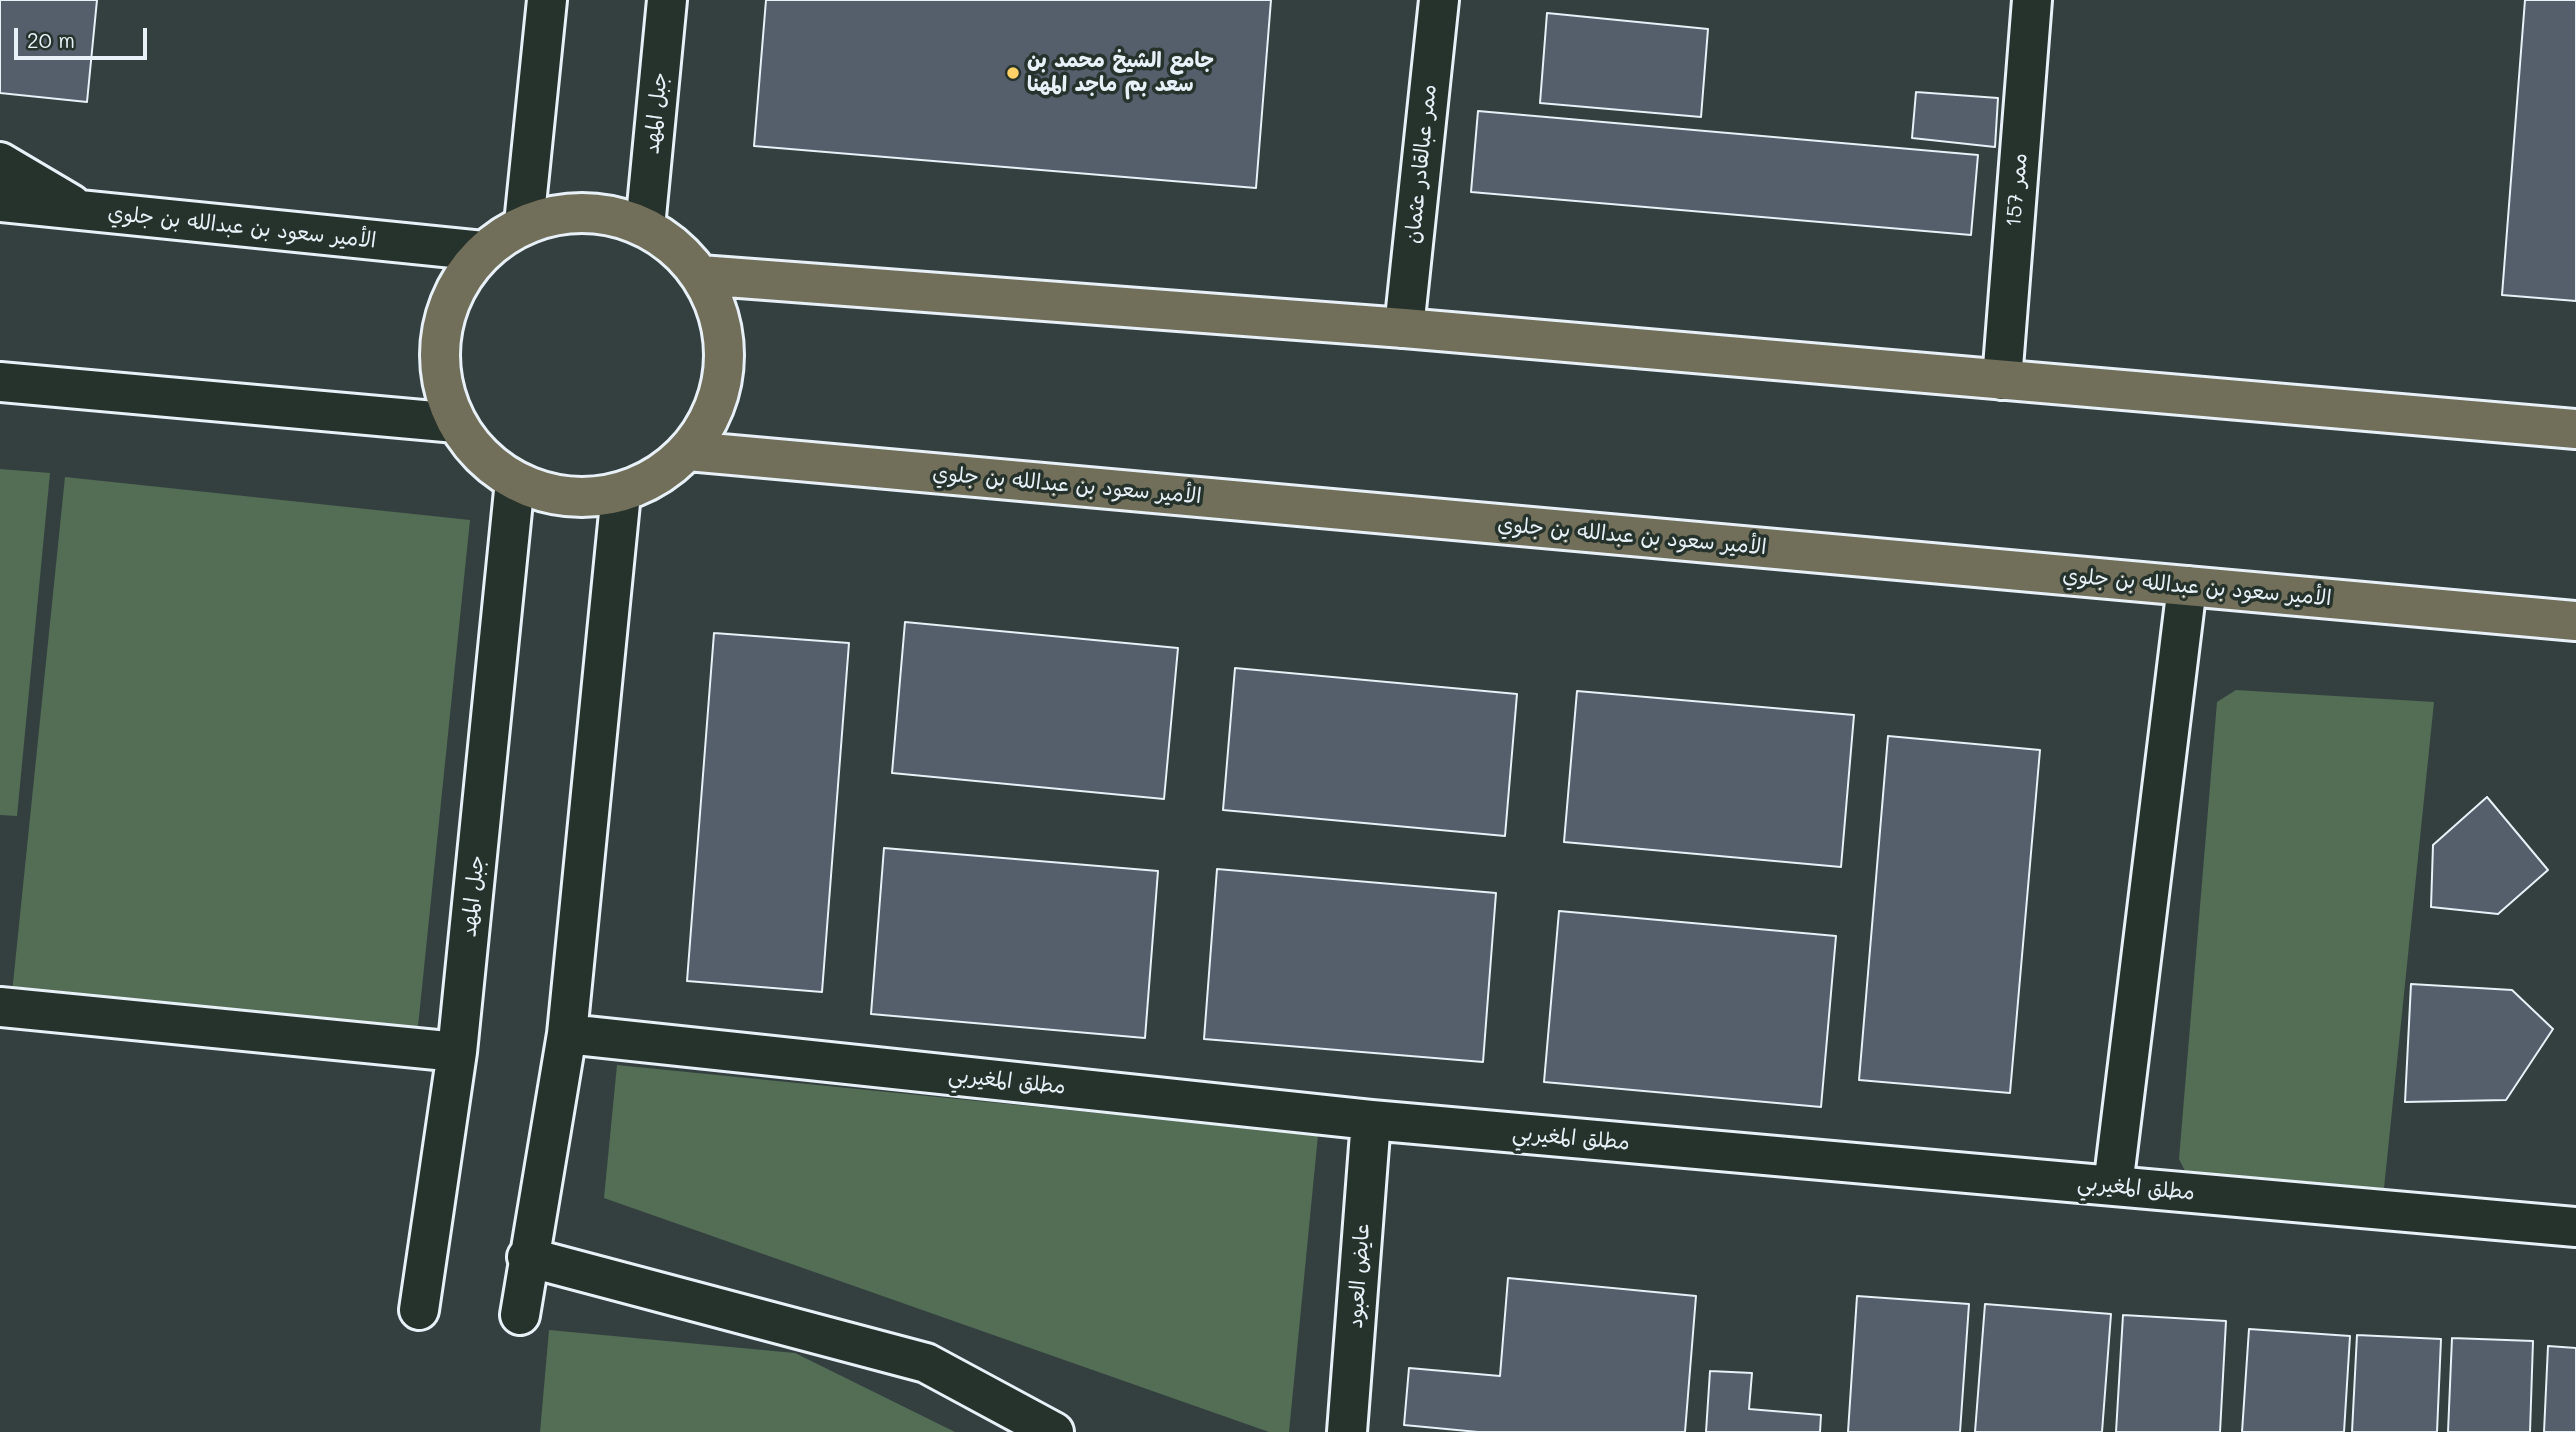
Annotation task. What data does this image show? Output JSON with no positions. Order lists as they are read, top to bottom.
{
  "streets": {
    "main road": ["الأمير سعود بن عبدالله بن جلوي"],
    "street": [
      "جبل المهد",
      "ممر عبالقادر عثمان",
      "ممر 157",
      "مطلق المغيربي",
      "عايض العبود"
    ]
  },
  "crossings": [
    ["مطلق المغيربي", "عايض العبود"]
  ],
  "places": ["جامع الشيخ محمد بن سعد بم ماجد المهنا"],
  "scale_bar": "20 m"
}
